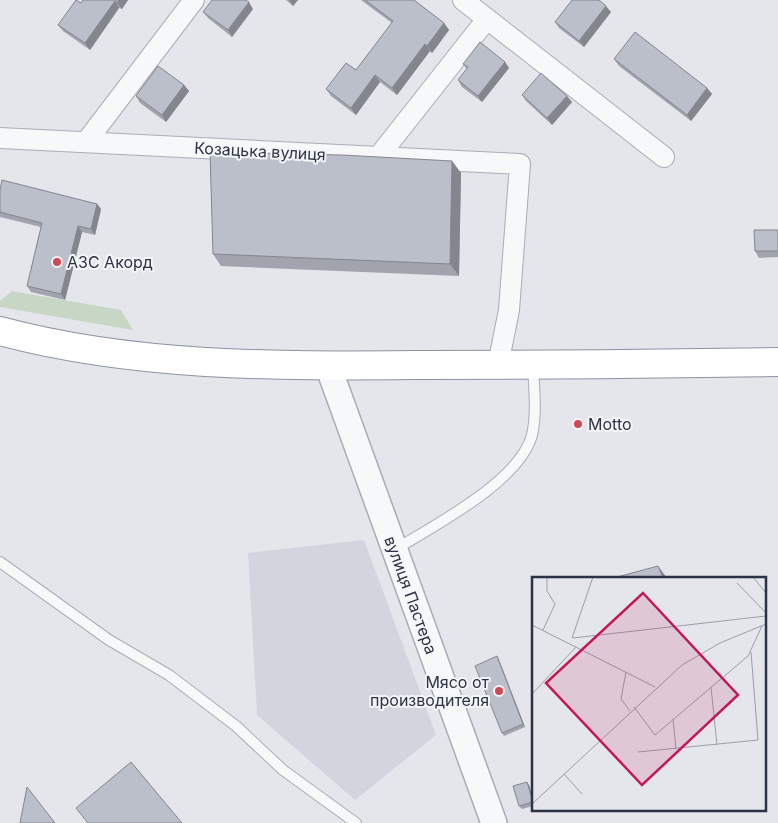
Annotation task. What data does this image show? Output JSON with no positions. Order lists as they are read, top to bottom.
{
  "streets": {
    "street": ["Козацька вулиця", "вулиця Пастера"]
  },
  "places": ["АЗС Акорд", "Motto", "Мясо от производителя"]
}
